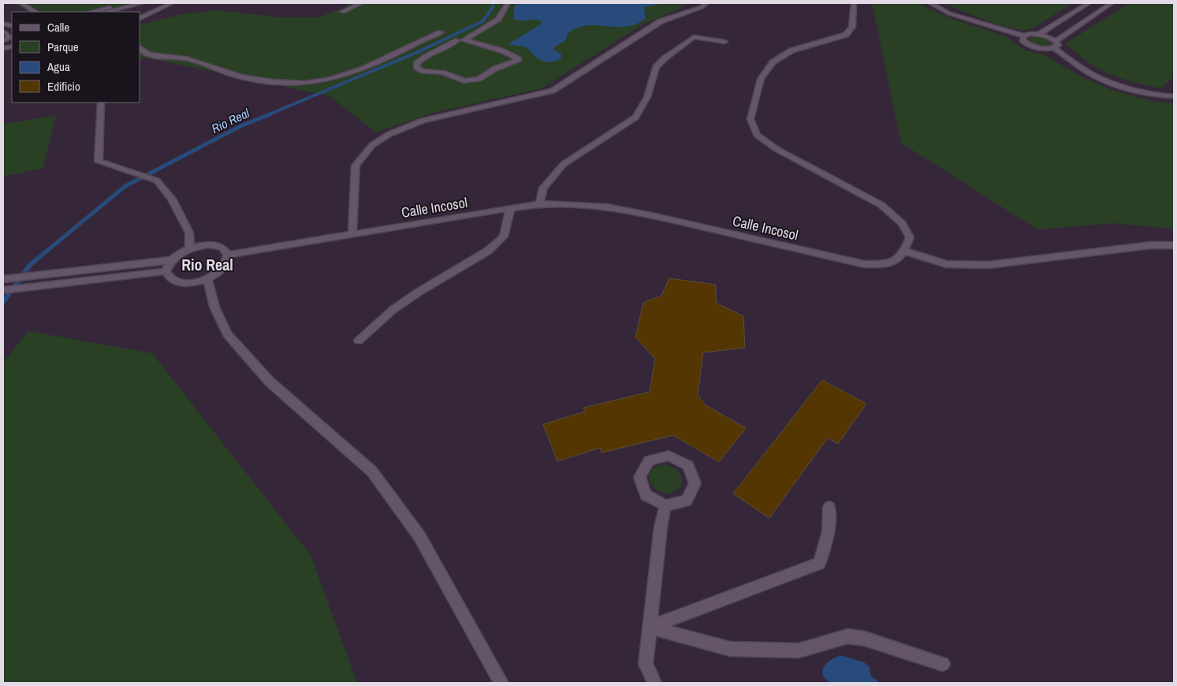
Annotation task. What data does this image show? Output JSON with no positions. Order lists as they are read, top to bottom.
{
  "streets": {
    "street": ["Calle Incosol"]
  },
  "districts": ["Rio Real"],
  "water": ["Rio Real"],
  "legend": [
    "Calle",
    "Parque",
    "Agua",
    "Edificio"
  ]
}
